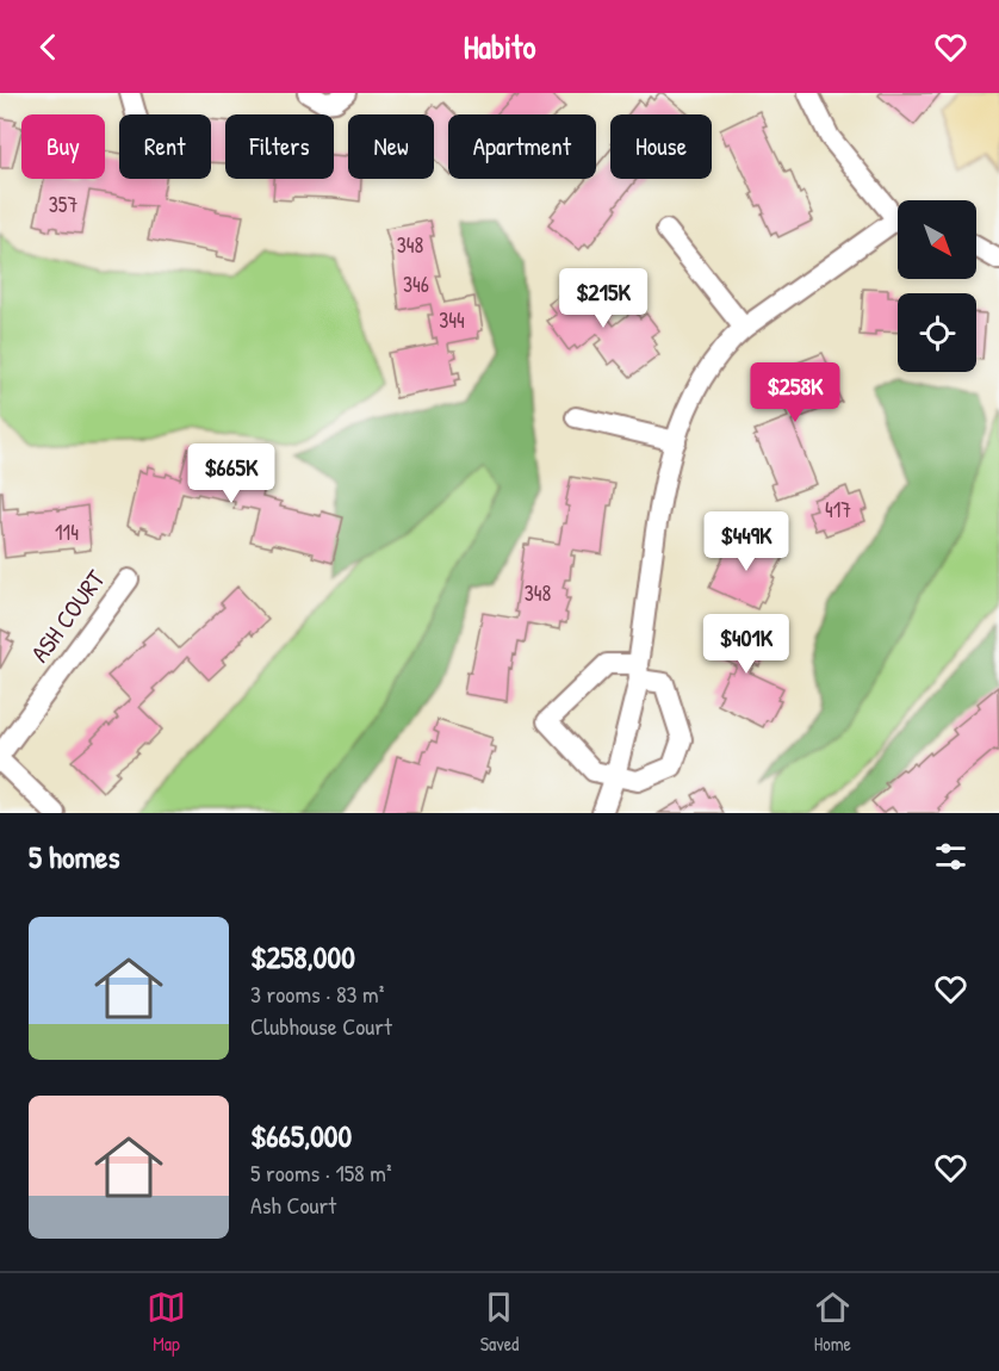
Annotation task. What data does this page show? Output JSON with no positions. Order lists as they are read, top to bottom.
{
  "streets": {
    "street": ["ASH COURT"]
  },
  "house_numbers": [
    "357",
    "348",
    "346",
    "344",
    "417",
    "114",
    "348"
  ],
  "north": "bottom right",
  "page": {
    "header": "Habito",
    "chip": [
      "Buy",
      "Rent",
      "Filters",
      "New",
      "Apartment",
      "House"
    ],
    "price": [
      "$215K",
      "$258K",
      "$665K",
      "$449K",
      "$401K"
    ],
    "heading": "5 homes",
    "list": [
      {
        "name": "$258,000",
        "note": "3 rooms · 83 m² · Clubhouse Court"
      },
      {
        "name": "$665,000",
        "note": "5 rooms · 158 m² · Ash Court"
      }
    ],
    "tabs": ["Map", "Saved", "Home"]
  }
}
